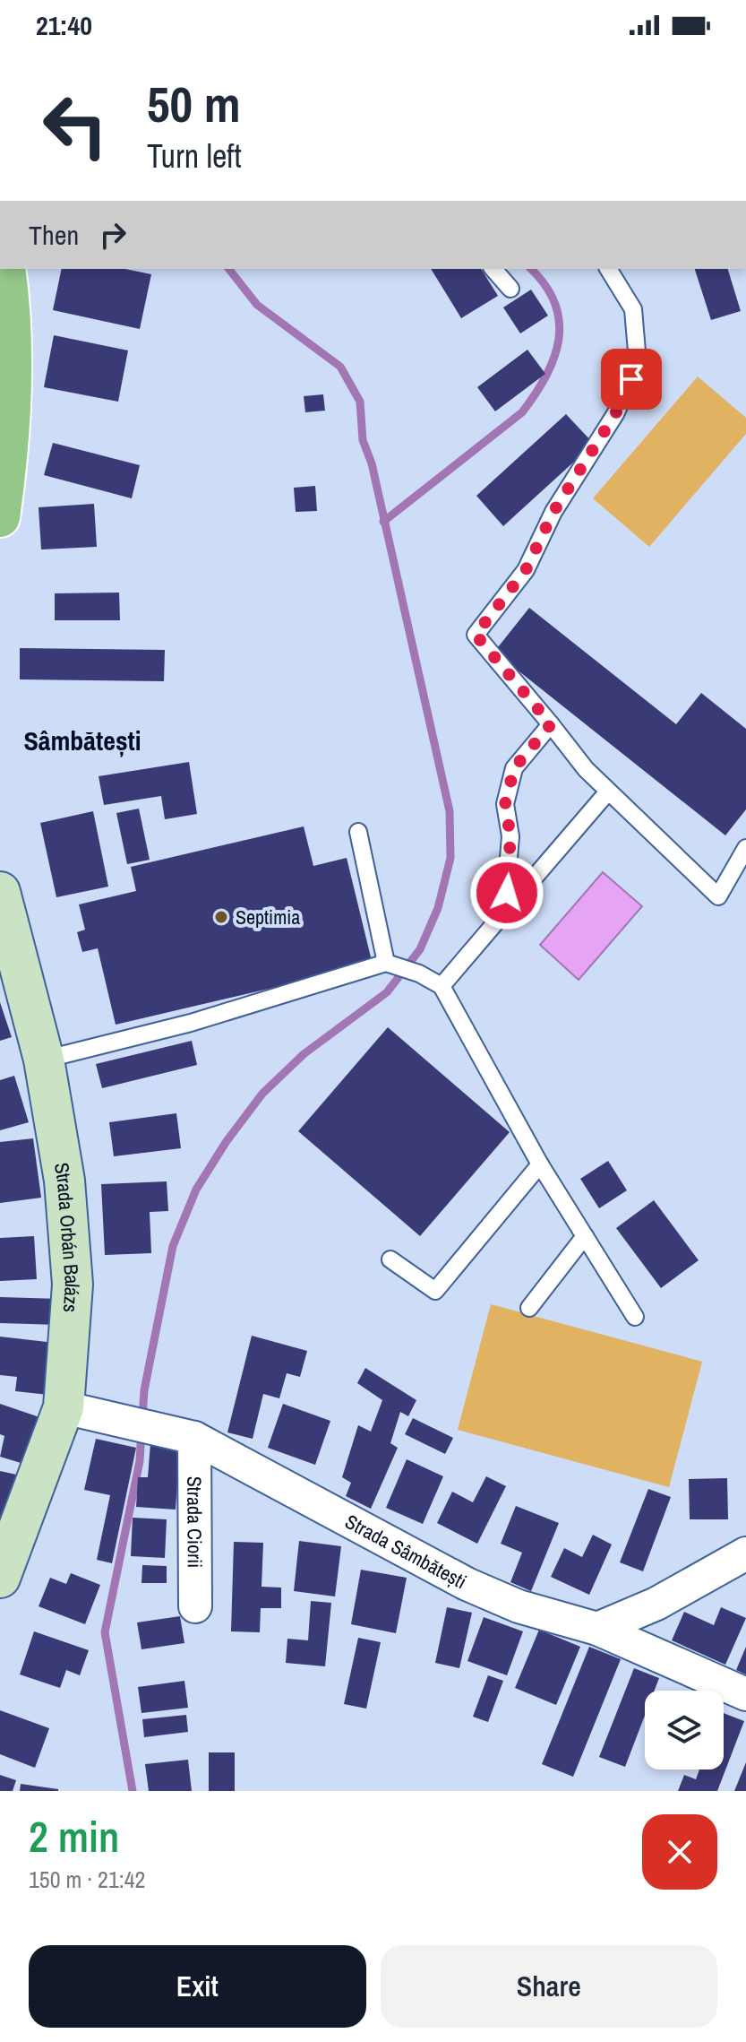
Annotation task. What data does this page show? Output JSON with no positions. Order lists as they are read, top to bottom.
{
  "streets": {
    "main road": ["Strada Orbán Balázs"],
    "street": ["Strada Ciorii", "Strada Sâmbătești"]
  },
  "crossings": [
    ["Strada Orbán Balázs", "Strada Sâmbătești"],
    ["Strada Ciorii", "Strada Sâmbătești"]
  ],
  "districts": ["Sâmbătești"],
  "places": ["Septimia"],
  "page": {
    "status": "21:40",
    "turn": ["50 m", "Turn left"],
    "then": "Then",
    "heading": ["2 min", "150 m · 21:42"],
    "buttons": ["Exit", "Share"]
  }
}
